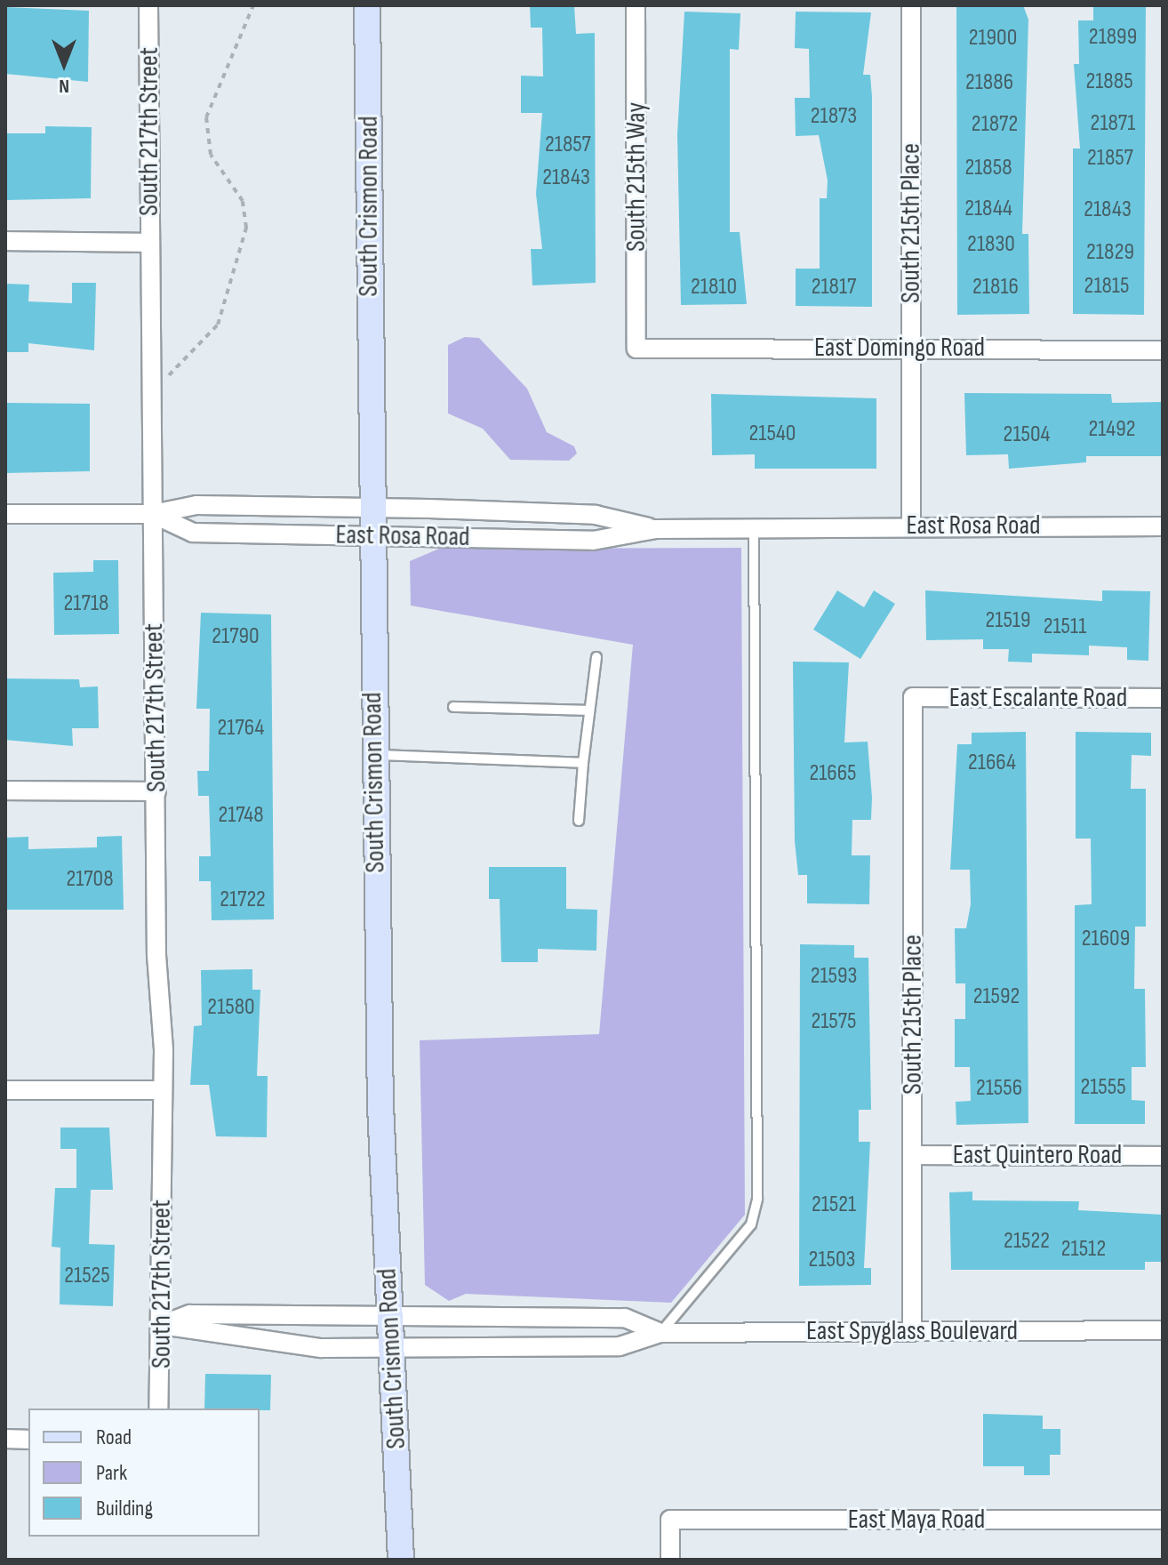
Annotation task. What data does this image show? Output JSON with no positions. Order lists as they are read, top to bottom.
{
  "streets": {
    "street": [
      "South 217th Street",
      "South 215th Way",
      "South Crismon Road",
      "South 215th Place",
      "East Domingo Road",
      "East Rosa Road",
      "East Escalante Road",
      "East Quintero Road",
      "East Spyglass Boulevard",
      "East Maya Road"
    ]
  },
  "crossings": [
    ["South 217th Street", "East Rosa Road"],
    ["South 217th Street", "East Spyglass Boulevard"],
    ["South 215th Way", "East Domingo Road"],
    ["South Crismon Road", "East Rosa Road"],
    ["South Crismon Road", "East Spyglass Boulevard"],
    ["South 215th Place", "East Domingo Road"],
    ["South 215th Place", "East Rosa Road"],
    ["South 215th Place", "East Escalante Road"],
    ["South 215th Place", "East Quintero Road"],
    ["South 215th Place", "East Spyglass Boulevard"]
  ],
  "house_numbers": [
    "21899",
    "21900",
    "21885",
    "21886",
    "21873",
    "21871",
    "21872",
    "21857",
    "21857",
    "21858",
    "21843",
    "21844",
    "21843",
    "21830",
    "21829",
    "21815",
    "21810",
    "21817",
    "21816",
    "21492",
    "21540",
    "21504",
    "21718",
    "21519",
    "21511",
    "21790",
    "21764",
    "21664",
    "21665",
    "21748",
    "21708",
    "21722",
    "21609",
    "21593",
    "21592",
    "21580",
    "21575",
    "21555",
    "21556",
    "21521",
    "21522",
    "21512",
    "21503",
    "21525"
  ],
  "legend": ["Road", "Park", "Building"],
  "north": "bottom"
}
